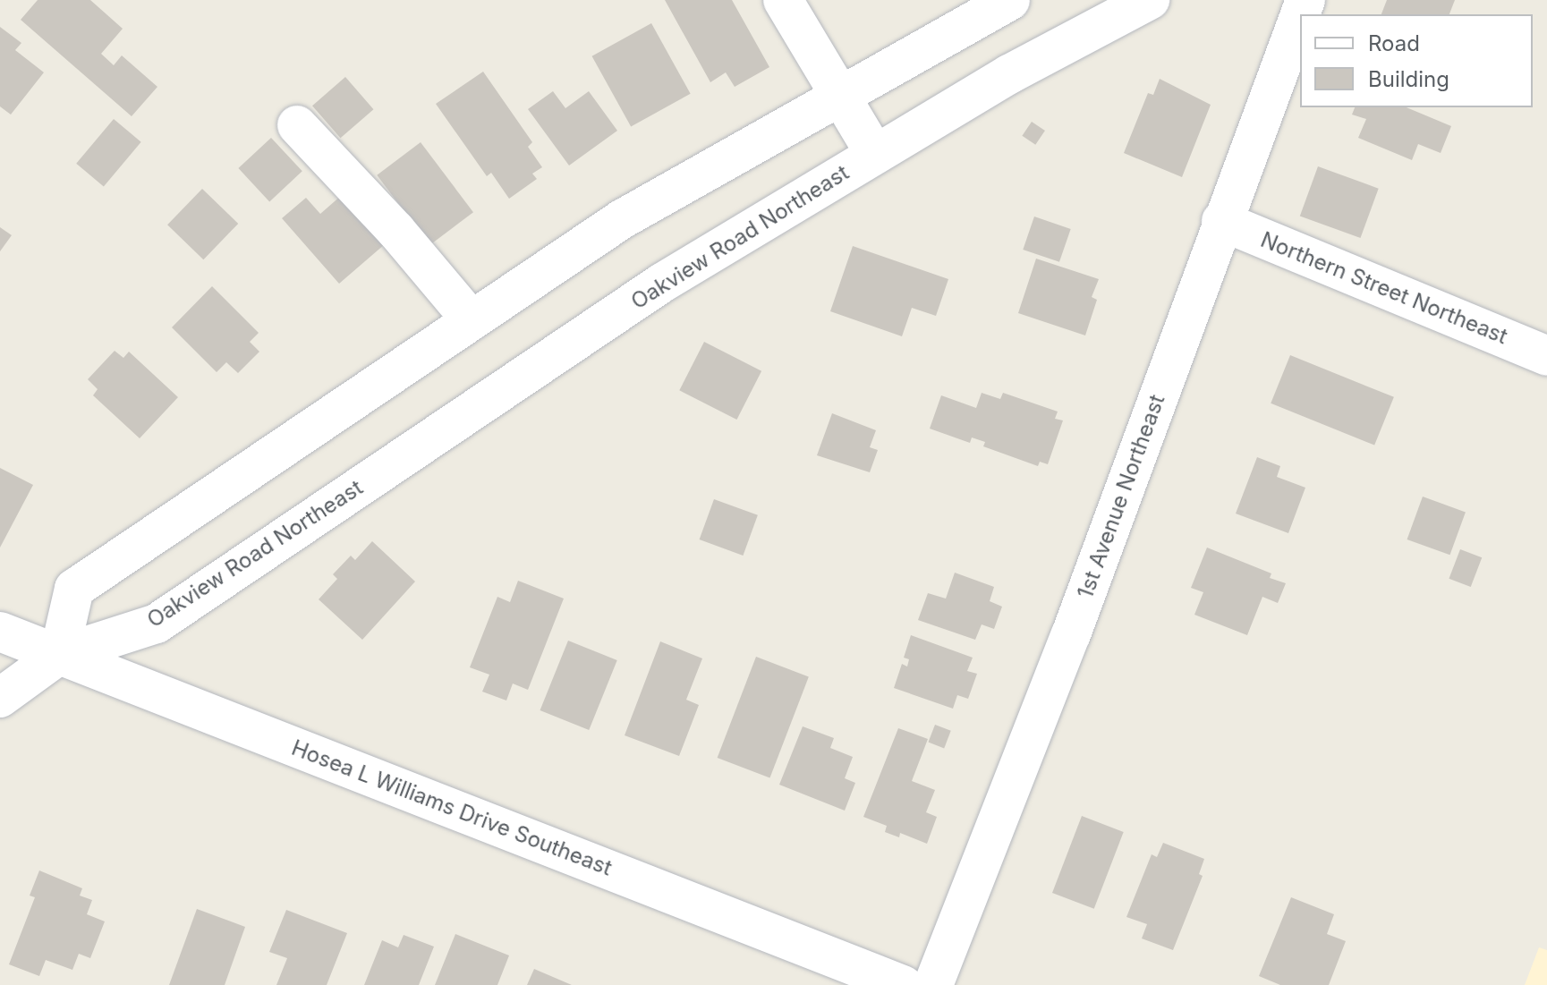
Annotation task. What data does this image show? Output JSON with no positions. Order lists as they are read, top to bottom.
{
  "streets": {
    "street": [
      "Oakview Road Northeast",
      "Northern Street Northeast",
      "1st Avenue Northeast",
      "Hosea L Williams Drive Southeast"
    ]
  },
  "crossings": [
    ["Oakview Road Northeast", "Hosea L Williams Drive Southeast"],
    ["Northern Street Northeast", "1st Avenue Northeast"]
  ],
  "legend": ["Road", "Building"]
}
